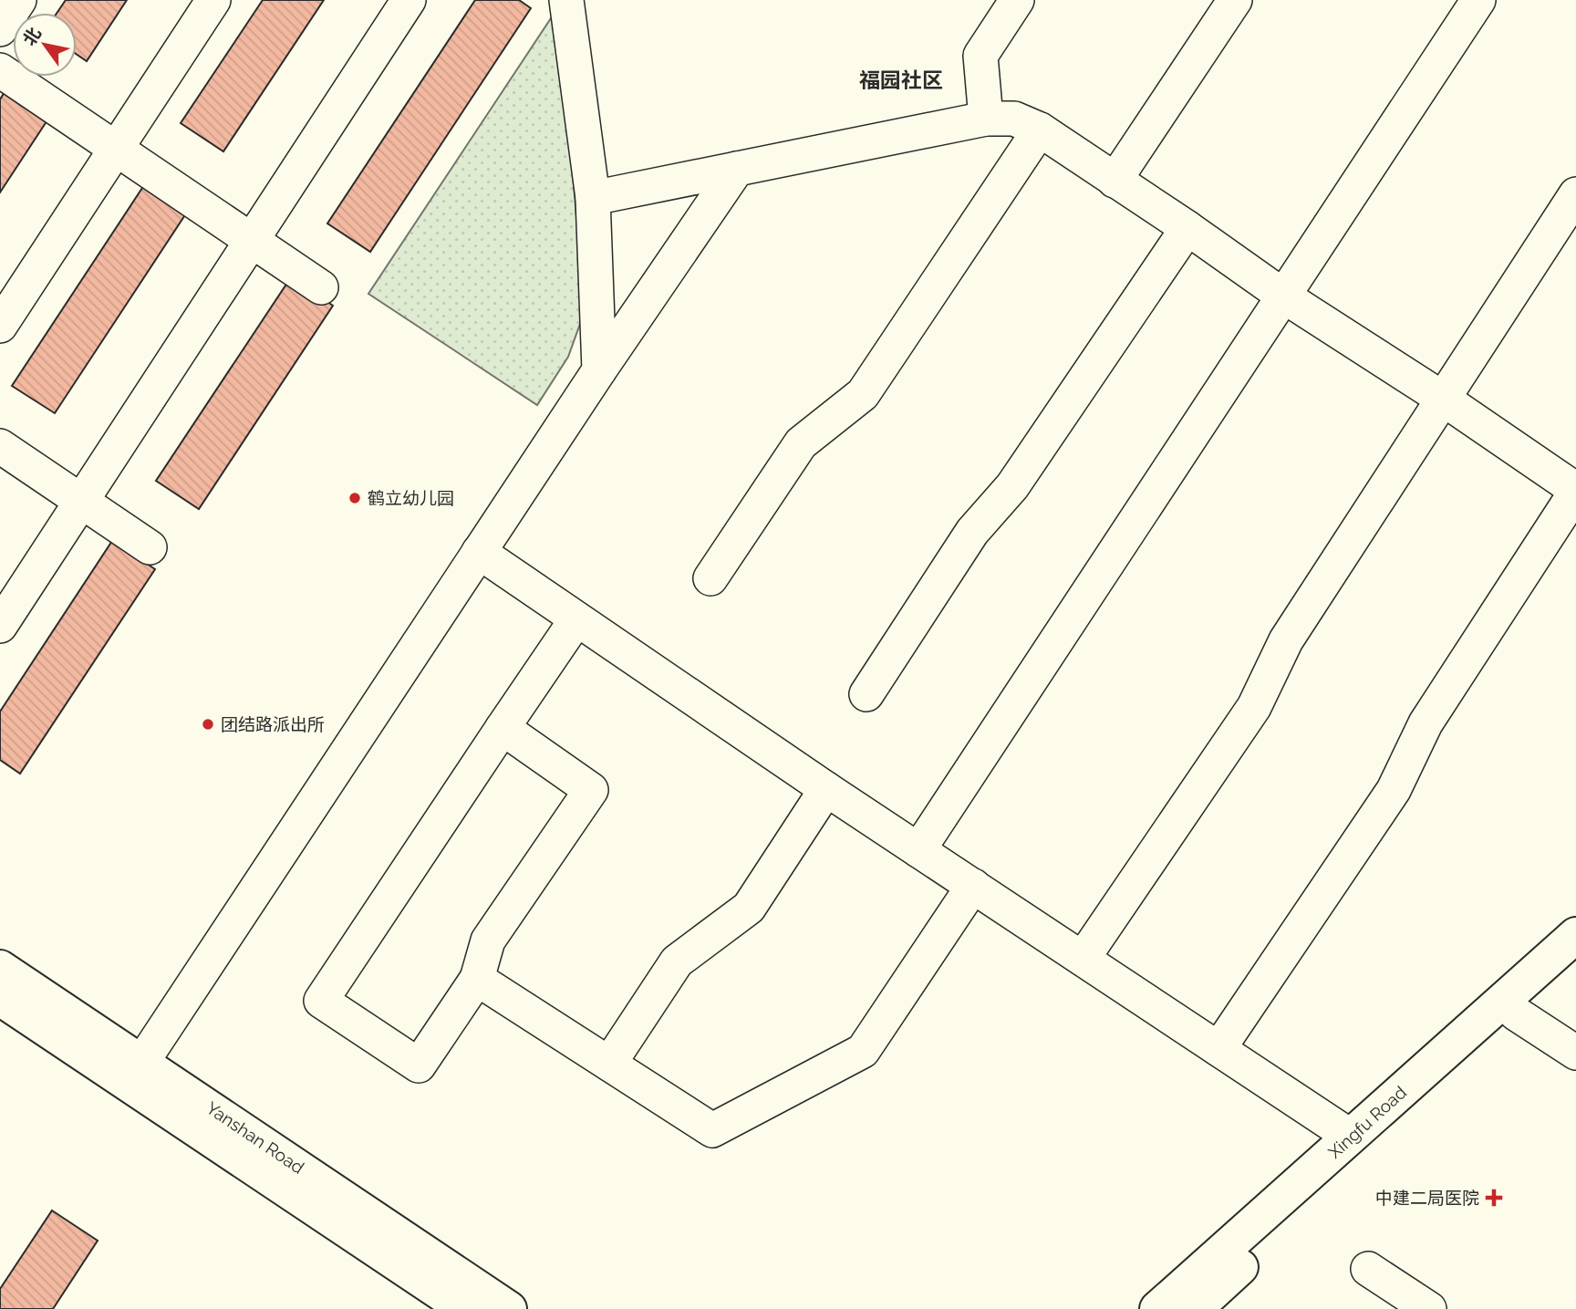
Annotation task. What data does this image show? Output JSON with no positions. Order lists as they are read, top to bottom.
{
  "streets": {
    "main road": ["Xingfu Road", "Yanshan Road"]
  },
  "districts": ["福园社区"],
  "places": {
    "other": ["鹤立幼儿园", "团结路派出所"],
    "health": ["中建二局医院"]
  },
  "north": "top left"
}
